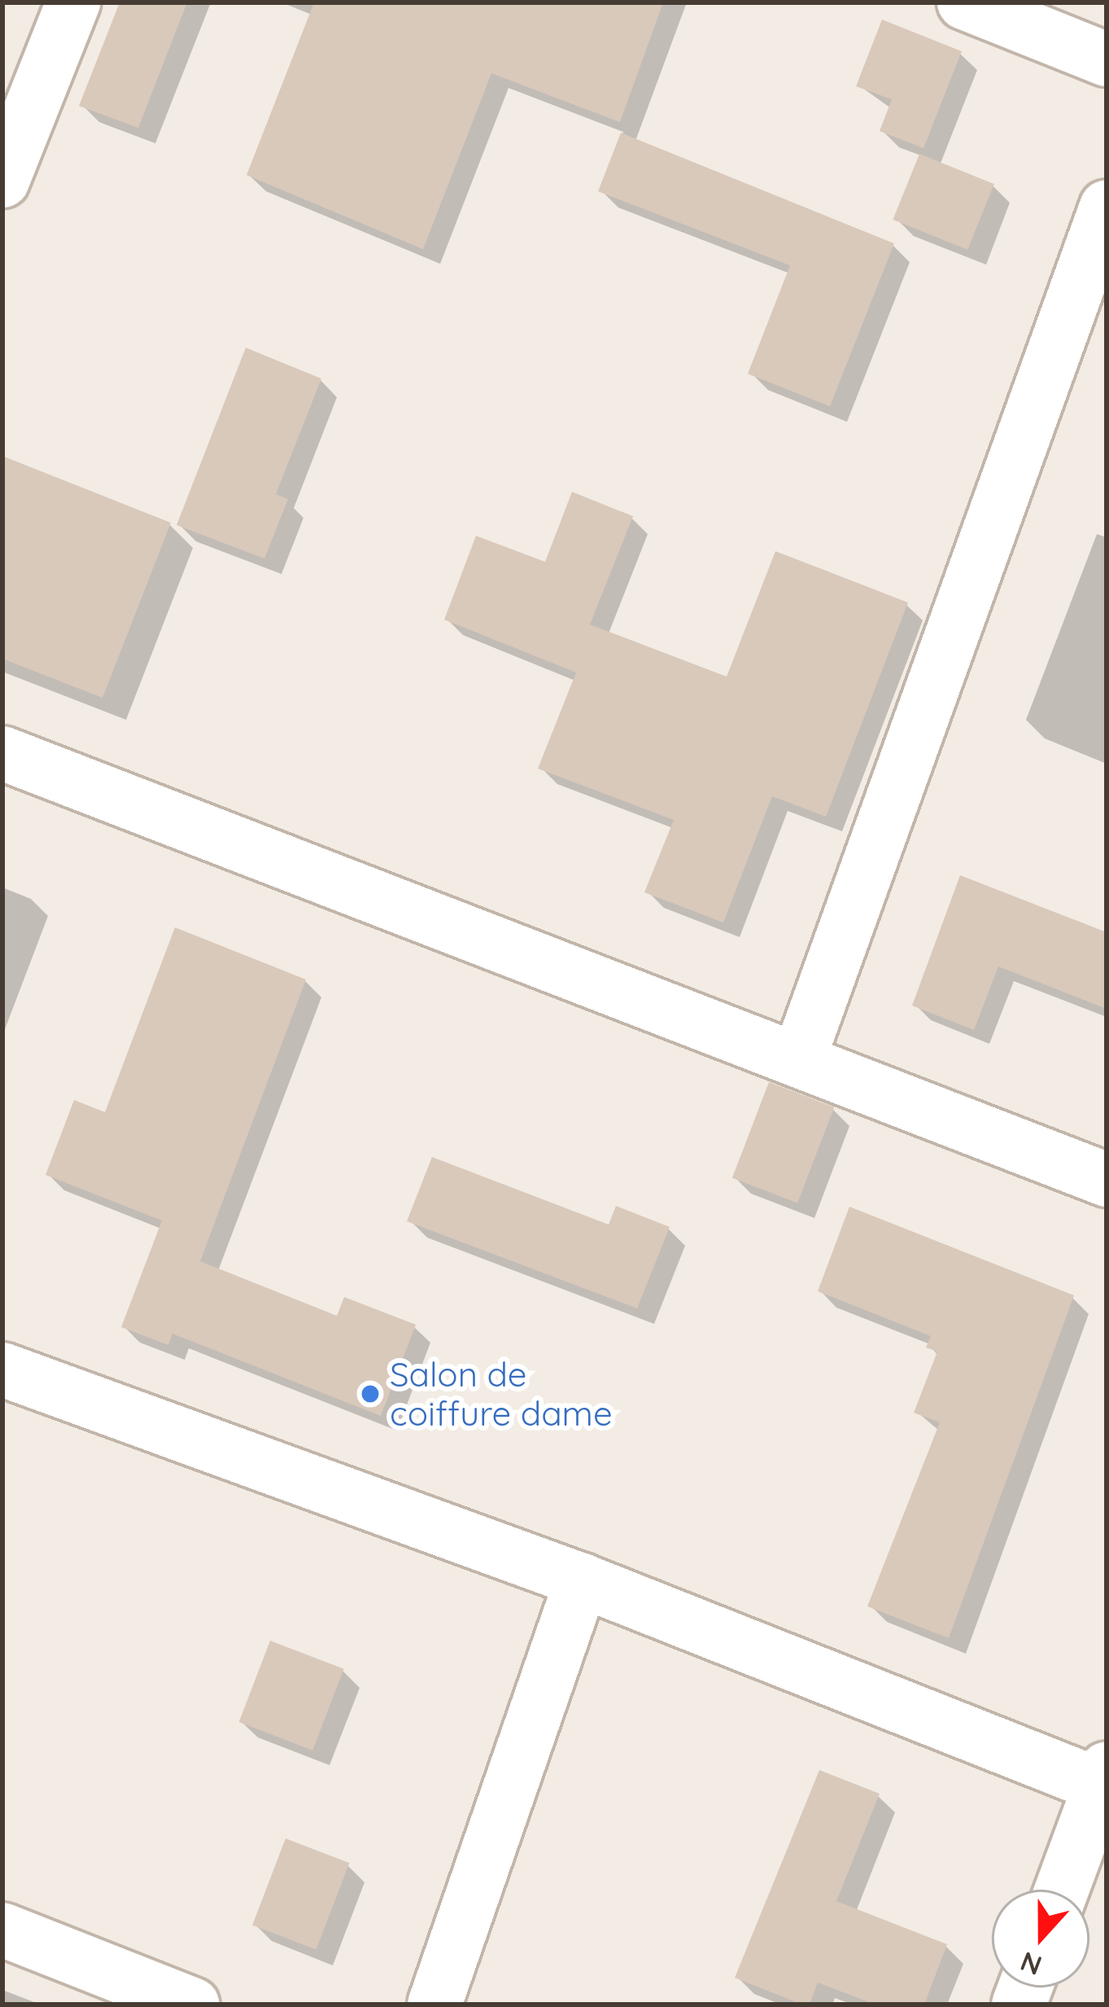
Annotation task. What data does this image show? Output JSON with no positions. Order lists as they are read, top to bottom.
{
  "places": ["Salon de coiffure dame"],
  "north": "bottom"
}
